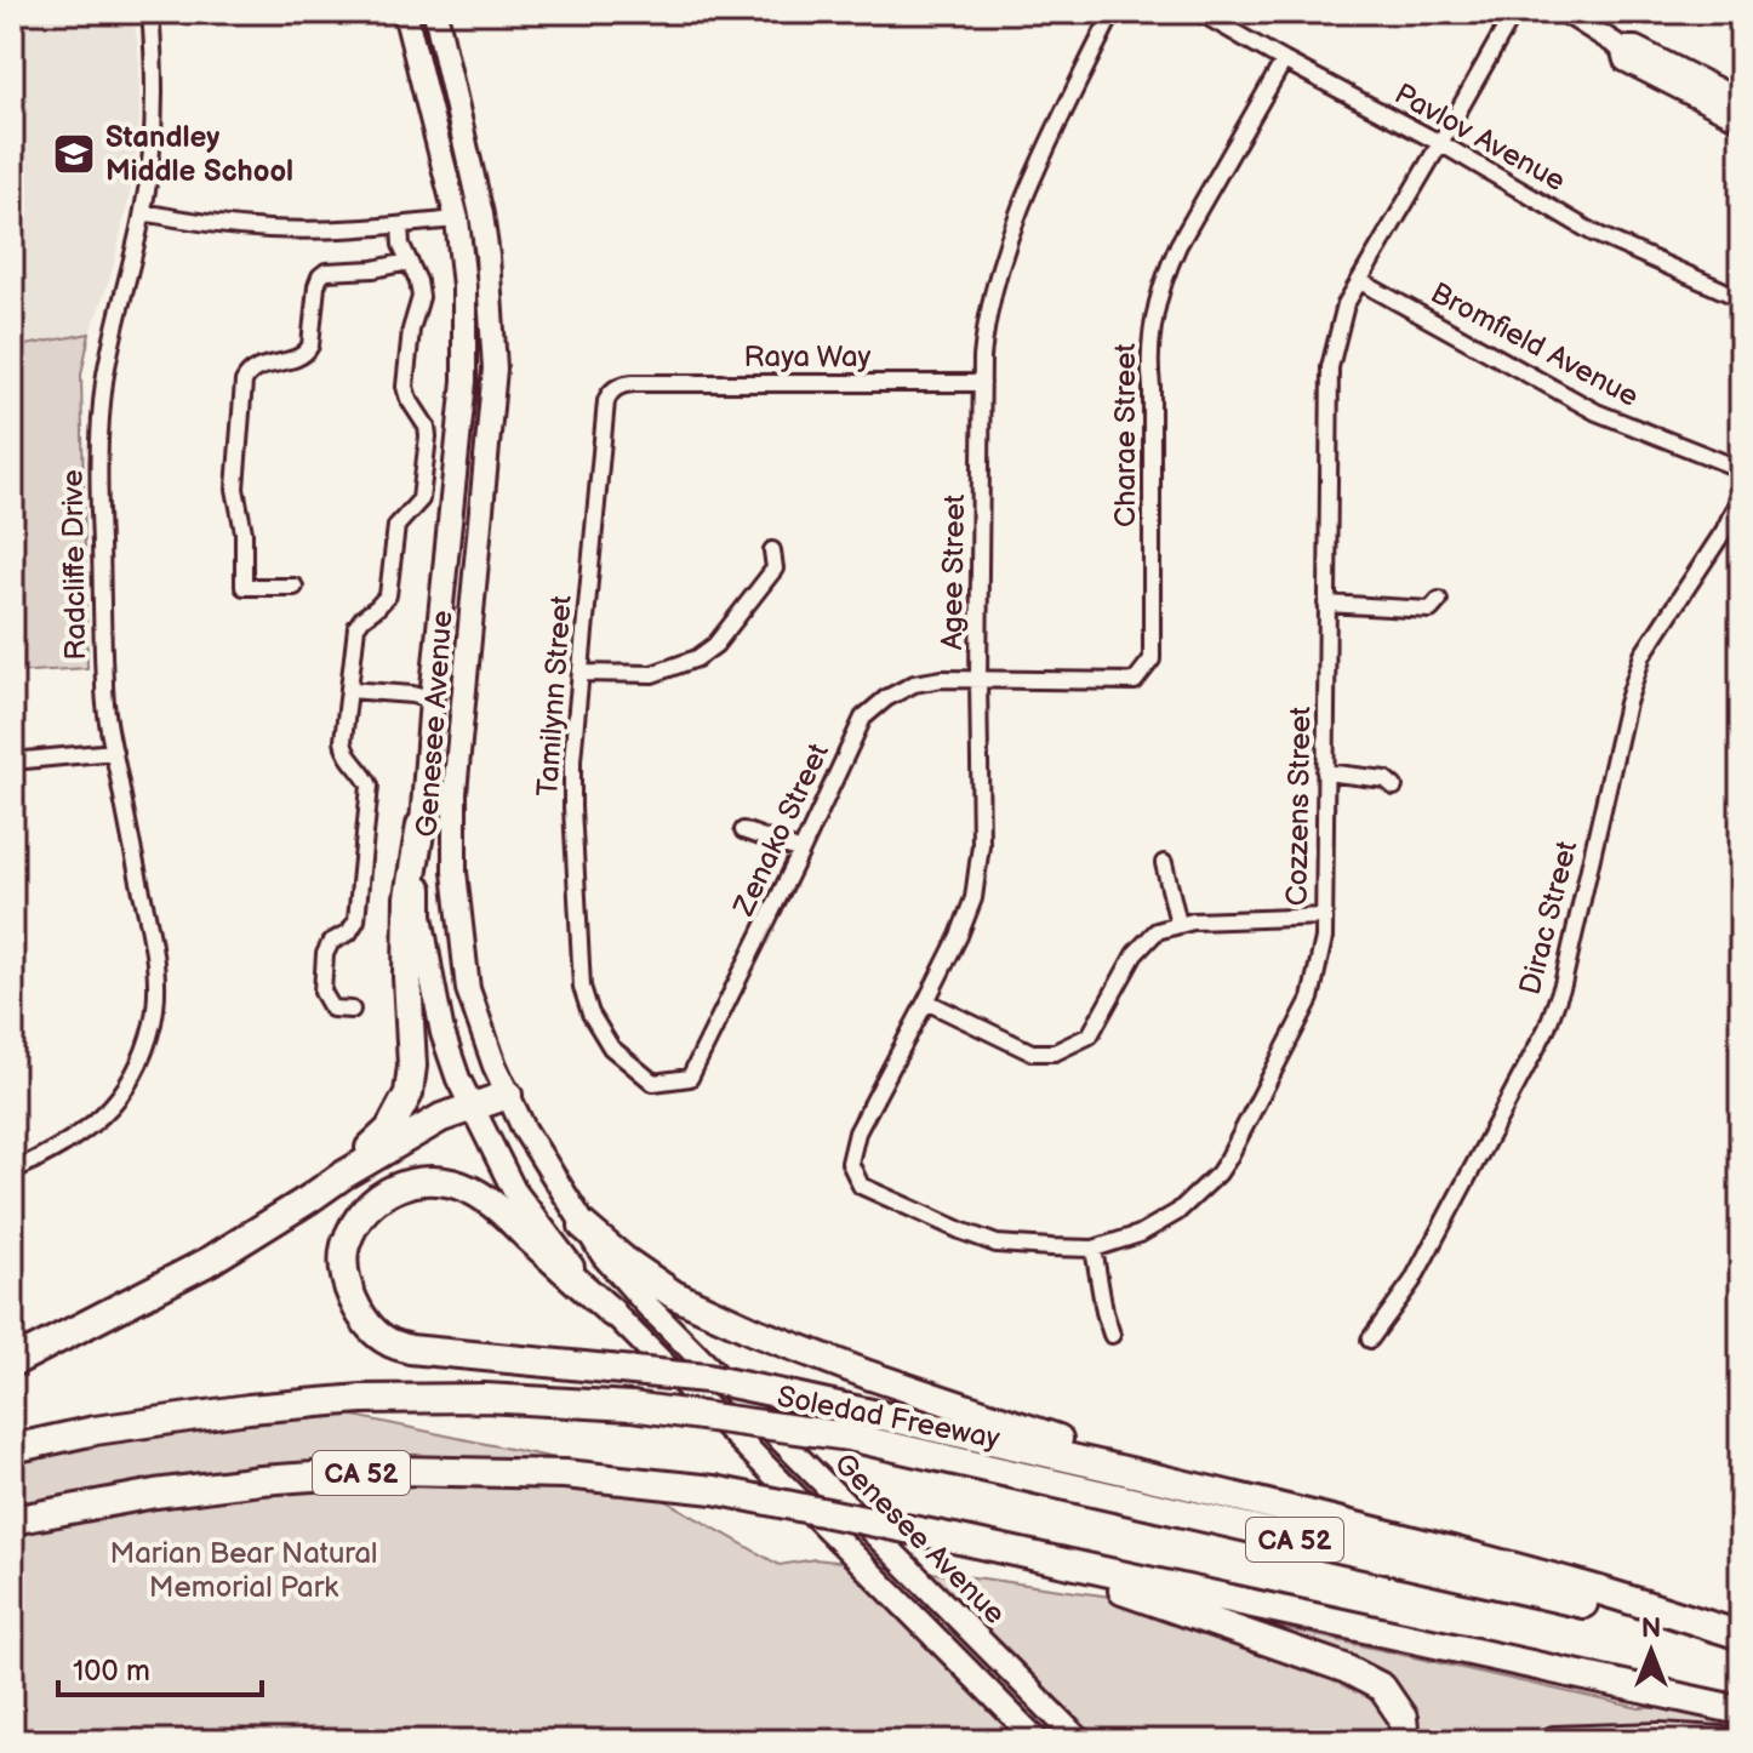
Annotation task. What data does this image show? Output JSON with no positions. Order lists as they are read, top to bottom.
{
  "streets": {
    "highway": ["Soledad Freeway", "CA 52"],
    "main road": ["Genesee Avenue"],
    "street": [
      "Pavlov Avenue",
      "Bromfield Avenue",
      "Raya Way",
      "Charae Street",
      "Radcliffe Drive",
      "Agee Street",
      "Tamilynn Street",
      "Cozzens Street",
      "Zenako Street",
      "Dirac Street"
    ]
  },
  "crossings": [
    ["Pavlov Avenue", "Charae Street"],
    ["Pavlov Avenue", "Cozzens Street"],
    ["Bromfield Avenue", "Cozzens Street"],
    ["Raya Way", "Agee Street"],
    ["Raya Way", "Tamilynn Street"],
    ["Charae Street", "Agee Street"],
    ["Charae Street", "Zenako Street"],
    ["Agee Street", "Cozzens Street"],
    ["Agee Street", "Zenako Street"],
    ["Tamilynn Street", "Zenako Street"]
  ],
  "parks": ["Marian Bear Natural Memorial Park"],
  "places": {
    "school or university": ["Standley Middle School"]
  },
  "scale_bar": "100 m",
  "north": "top"
}
